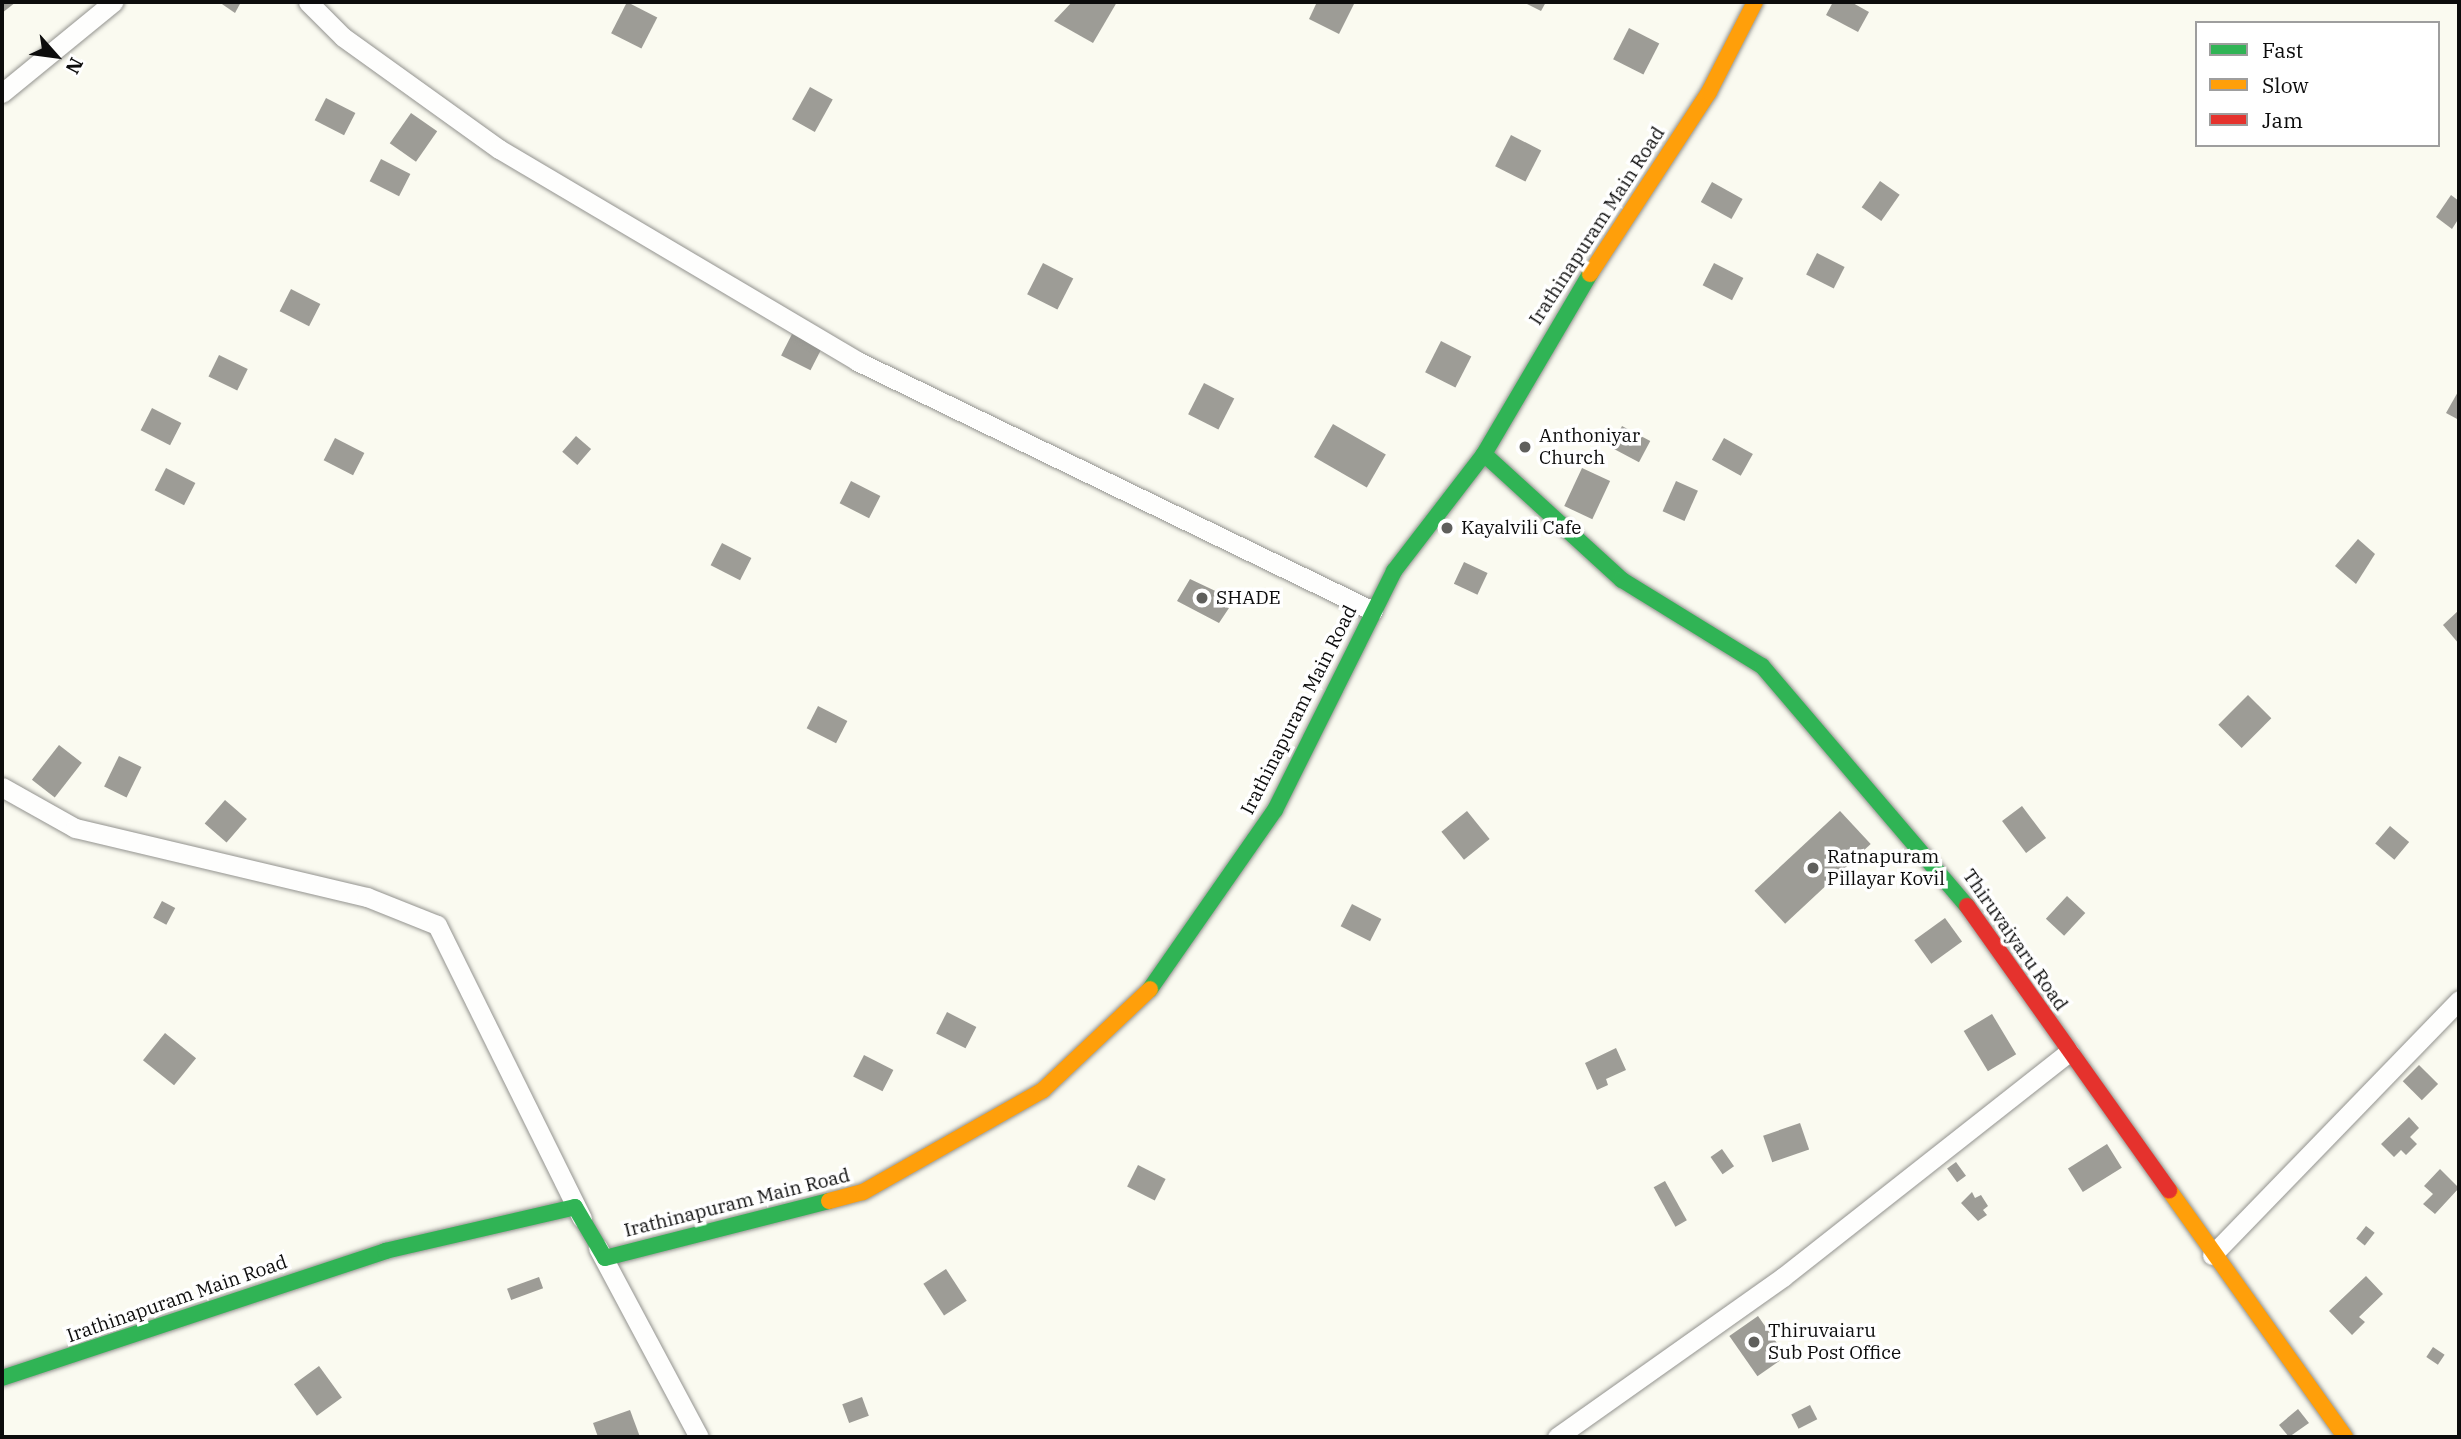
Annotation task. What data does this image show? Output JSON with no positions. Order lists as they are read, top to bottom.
{
  "streets": {
    "street": ["Irathinapuram Main Road", "Thiruvaiyaru Road"]
  },
  "crossings": [
    ["Irathinapuram Main Road", "Thiruvaiyaru Road"]
  ],
  "places": [
    "Anthoniyar Church",
    "Kayalvili Cafe",
    "SHADE",
    "Ratnapuram Pillayar Kovil",
    "Thiruvaiaru Sub Post Office"
  ],
  "legend": ["Fast", "Slow", "Jam"],
  "north": "bottom right"
}
